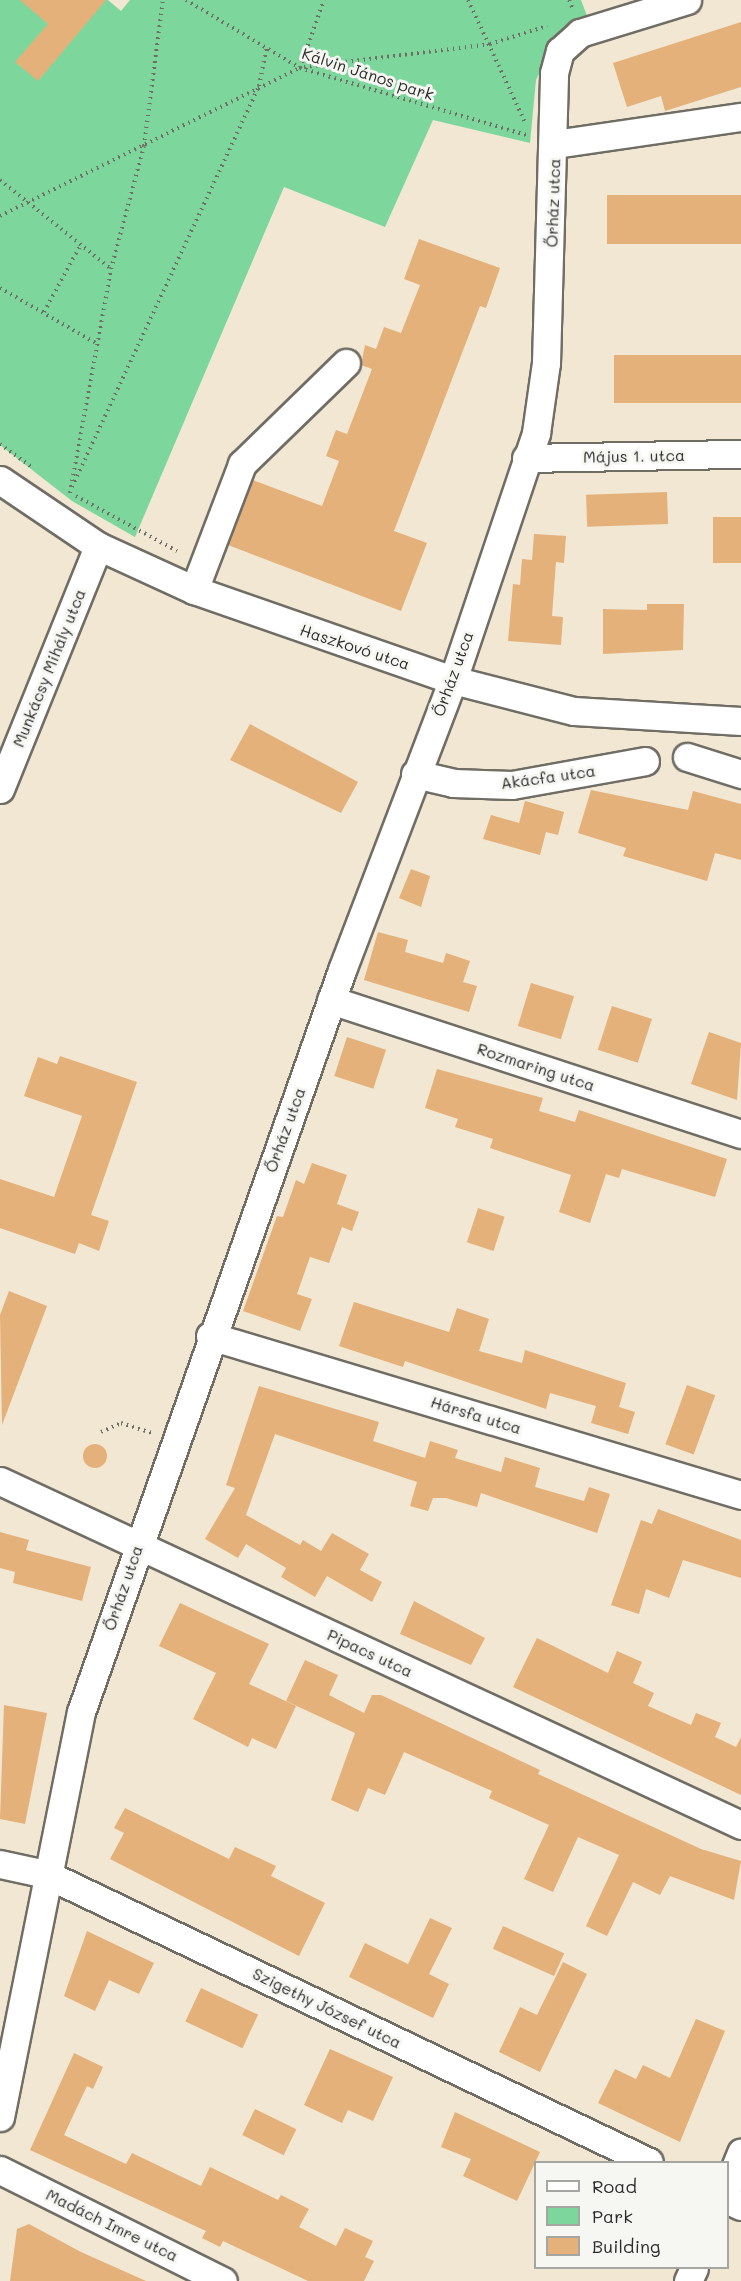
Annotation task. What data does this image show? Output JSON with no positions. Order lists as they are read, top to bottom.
{
  "streets": {
    "street": [
      "Őrház utca",
      "Május 1. utca",
      "Haszkovó utca",
      "Munkácsy Mihály utca",
      "Akácfa utca",
      "Rozmaring utca",
      "Hársfa utca",
      "Pipacs utca",
      "Szigethy József utca",
      "Madách Imre utca"
    ],
    "path": ["Kálvin János park"]
  },
  "crossings": [
    ["Kálvin János park", "Őrház utca"],
    ["Őrház utca", "Május 1. utca"],
    ["Őrház utca", "Haszkovó utca"],
    ["Őrház utca", "Akácfa utca"],
    ["Őrház utca", "Rozmaring utca"],
    ["Őrház utca", "Hársfa utca"],
    ["Őrház utca", "Pipacs utca"],
    ["Őrház utca", "Szigethy József utca"],
    ["Haszkovó utca", "Munkácsy Mihály utca"]
  ],
  "legend": ["Road", "Park", "Building"]
}
